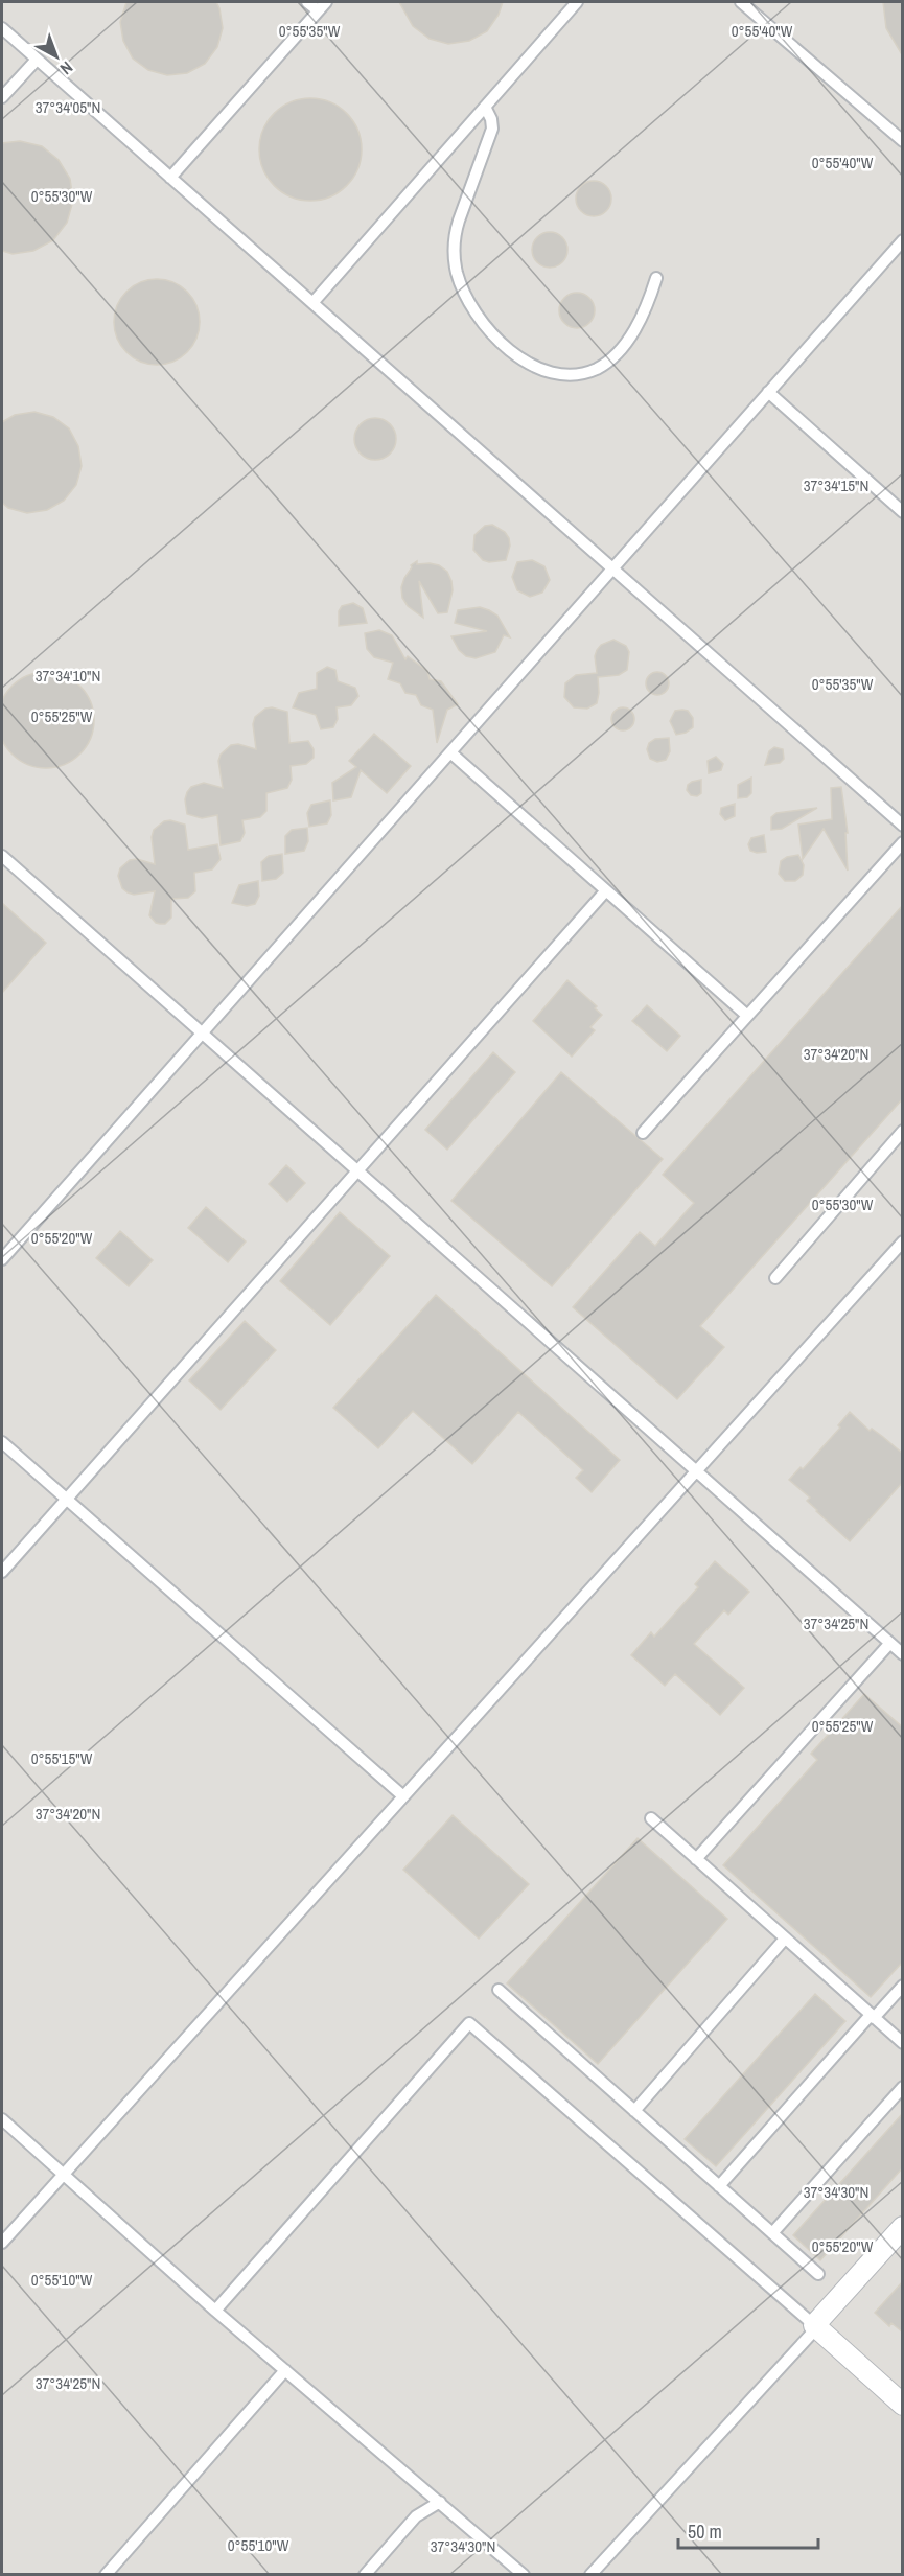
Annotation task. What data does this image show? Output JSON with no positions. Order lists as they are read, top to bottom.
{
  "scale_bar": "50 m",
  "north": "bottom right",
  "coordinates": [
    "0°55'40\"W",
    "0°55'35\"W",
    "37°34'05\"N",
    "0°55'30\"W",
    "37°34'15\"N",
    "37°34'10\"N",
    "0°55'25\"W",
    "37°34'20\"N",
    "0°55'20\"W",
    "37°34'25\"N",
    "0°55'15\"W",
    "37°34'30\"N",
    "0°55'10\"W"
  ]
}
